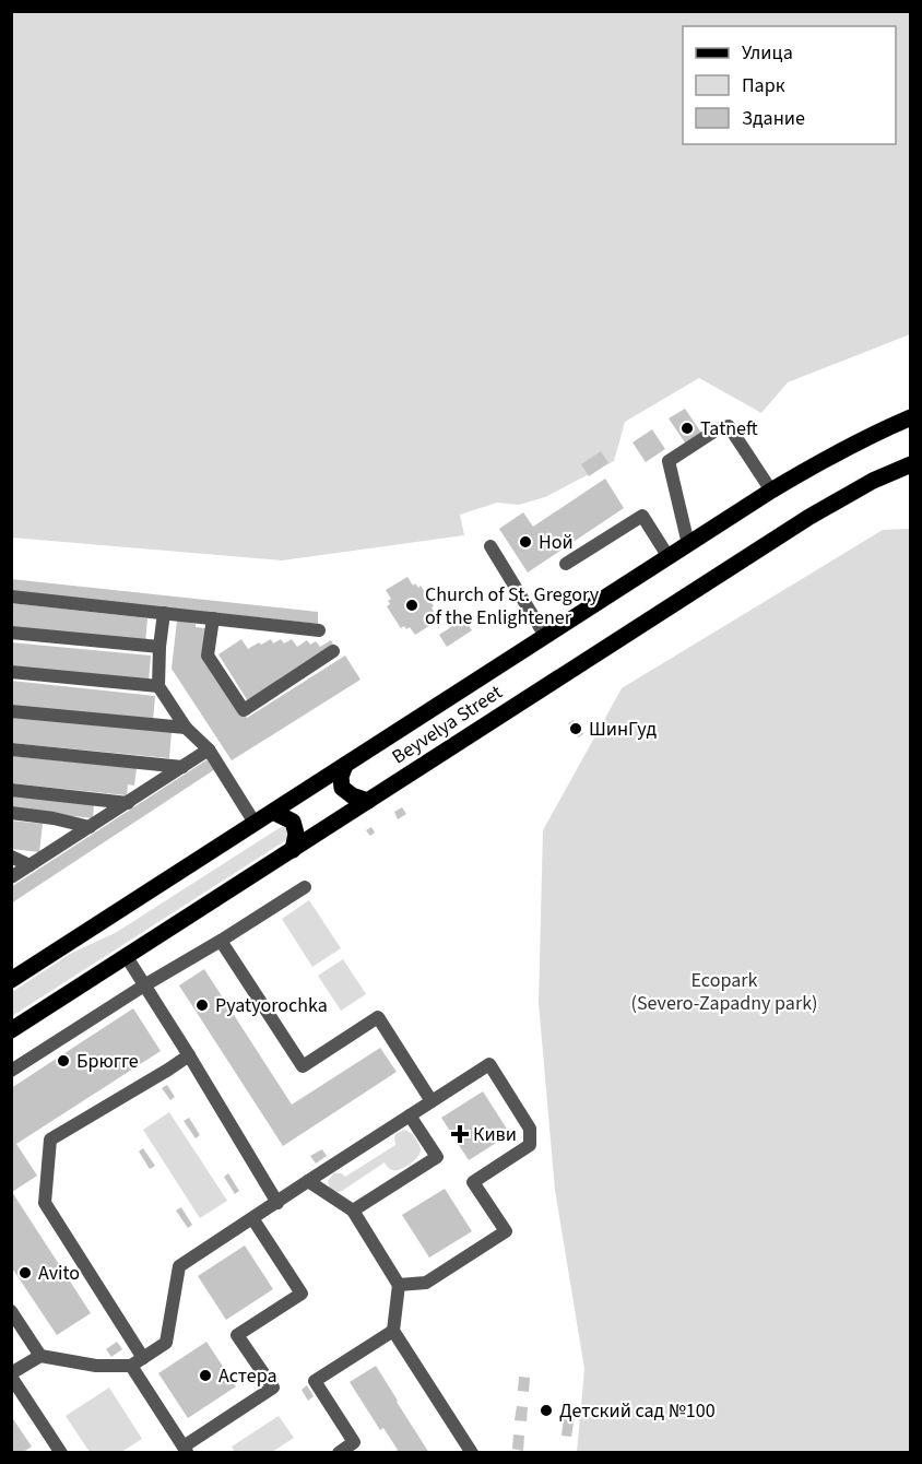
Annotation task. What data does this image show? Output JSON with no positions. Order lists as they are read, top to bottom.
{
  "streets": {
    "main road": ["Beyvelya Street"]
  },
  "parks": ["Ecopark (Severo-Zapadny park)"],
  "places": {
    "other": [
      "Tatneft",
      "Ной",
      "Church of St. Gregory of the Enlightener",
      "ШинГуд",
      "Pyatyorochka",
      "Брюгге",
      "Avito",
      "Астера",
      "Детский сад №100"
    ],
    "health": ["Киви"]
  },
  "legend": ["Улица", "Парк", "Здание"]
}
